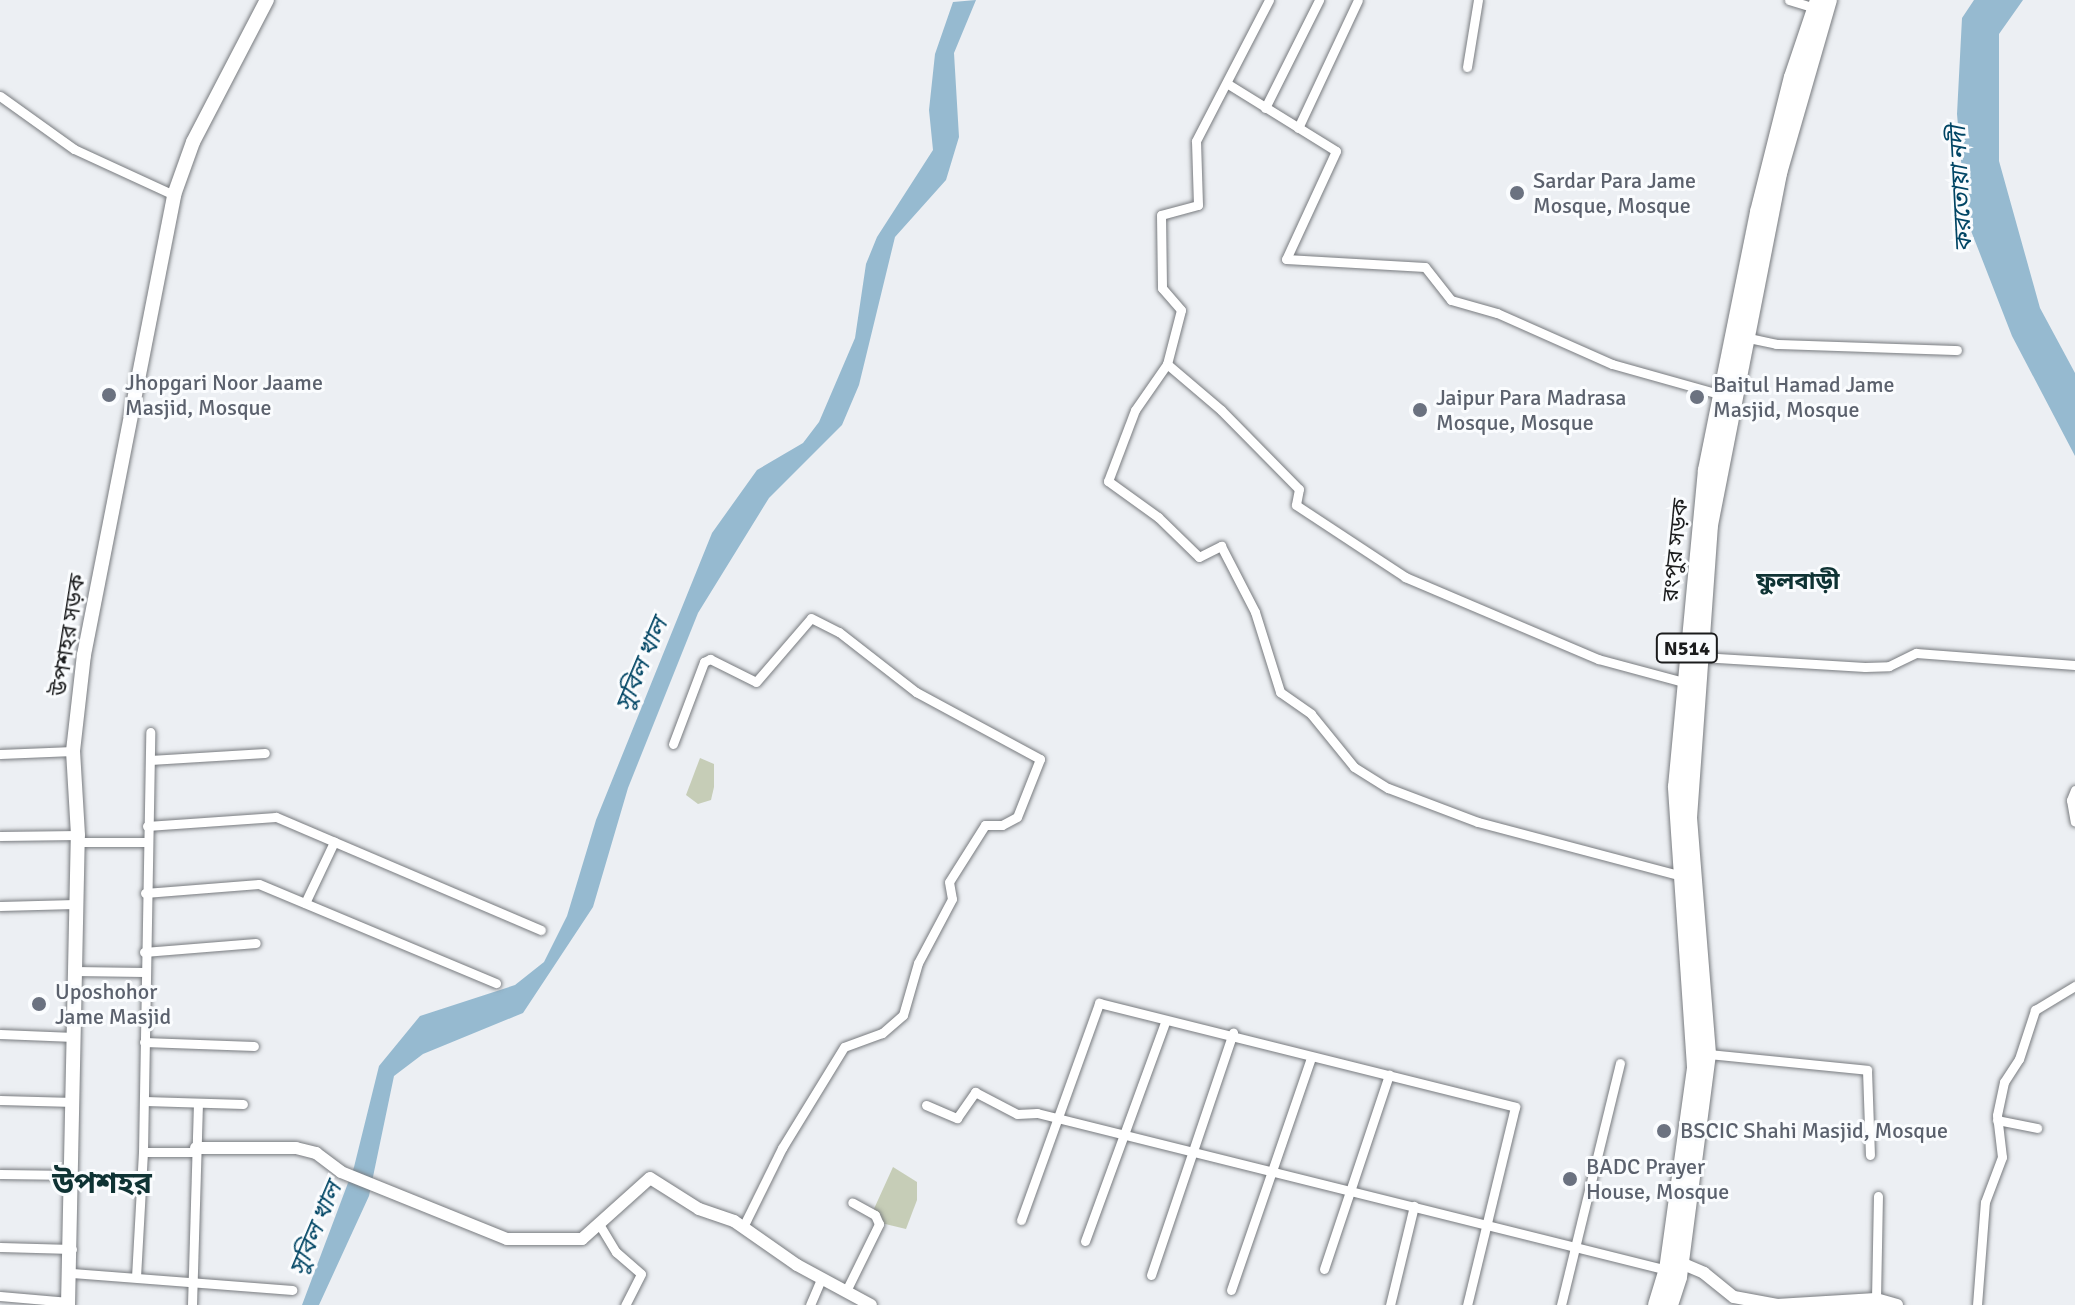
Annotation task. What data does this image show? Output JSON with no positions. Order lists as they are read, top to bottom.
{
  "streets": {
    "highway": ["রংপুর সড়ক", "N514"],
    "main road": ["উপশহর সড়ক"]
  },
  "districts": ["ফুলবাড়ী", "উপশহর"],
  "water": ["করতোয়া নদী", "সুবিল খাল"],
  "places": [
    "Sardar Para Jame Mosque, Mosque",
    "Jhopgari Noor Jaame Masjid, Mosque",
    "Baitul Hamad Jame Masjid, Mosque",
    "Jaipur Para Madrasa Mosque, Mosque",
    "Uposhohor Jame Masjid",
    "BSCIC Shahi Masjid, Mosque",
    "BADC Prayer House, Mosque"
  ]
}
